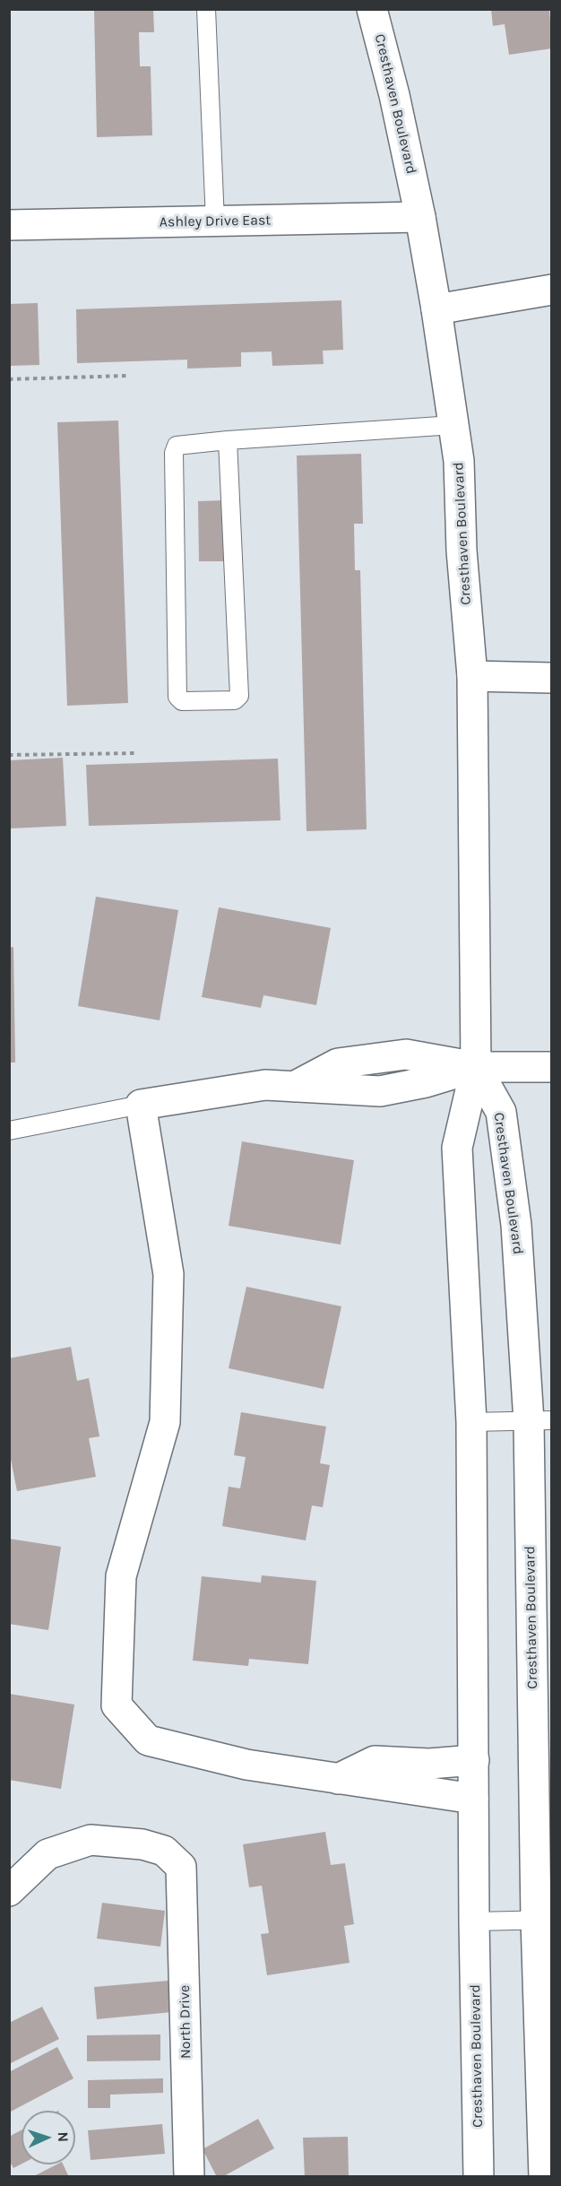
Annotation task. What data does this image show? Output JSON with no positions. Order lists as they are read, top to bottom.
{
  "streets": {
    "street": ["Cresthaven Boulevard", "Ashley Drive East", "North Drive"]
  },
  "crossings": [
    ["Cresthaven Boulevard", "Ashley Drive East"]
  ],
  "north": "right"
}
